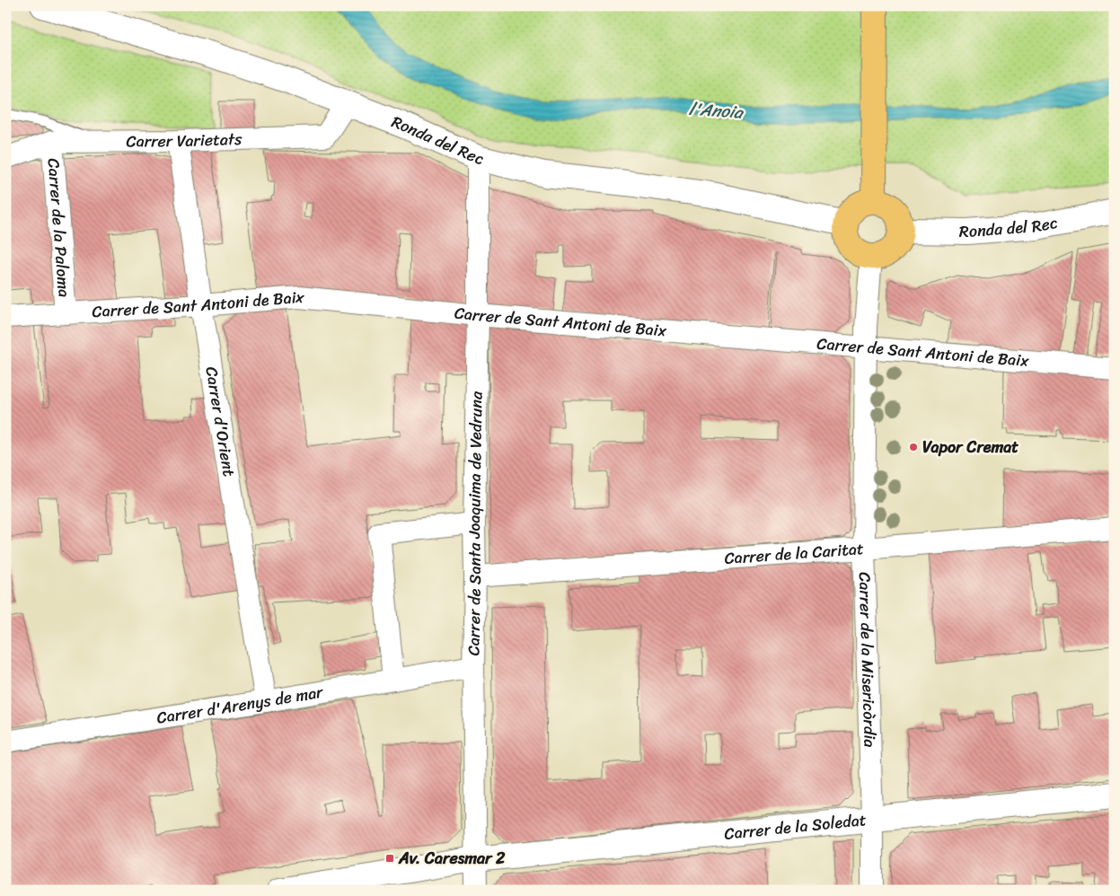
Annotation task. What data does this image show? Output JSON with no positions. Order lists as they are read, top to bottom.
{
  "streets": {
    "street": [
      "Ronda del Rec",
      "Carrer Varietats",
      "Carrer de la Paloma",
      "Carrer de Sant Antoni de Baix",
      "Carrer d'Orient",
      "Carrer de Santa Joaquima de Vedruna",
      "Carrer de la Caritat",
      "Carrer de la Misericòrdia",
      "Carrer d'Arenys de mar",
      "Carrer de la Soledat"
    ]
  },
  "crossings": [
    ["Ronda del Rec", "Carrer Varietats"],
    ["Ronda del Rec", "Carrer de Santa Joaquima de Vedruna"],
    ["Ronda del Rec", "Carrer de la Misericòrdia"],
    ["Carrer Varietats", "Carrer de la Paloma"],
    ["Carrer Varietats", "Carrer d'Orient"],
    ["Carrer de la Paloma", "Carrer de Sant Antoni de Baix"],
    ["Carrer de Sant Antoni de Baix", "Carrer d'Orient"],
    ["Carrer de Sant Antoni de Baix", "Carrer de Santa Joaquima de Vedruna"],
    ["Carrer de Sant Antoni de Baix", "Carrer de la Misericòrdia"],
    ["Carrer d'Orient", "Carrer d'Arenys de mar"],
    ["Carrer de Santa Joaquima de Vedruna", "Carrer de la Caritat"],
    ["Carrer de Santa Joaquima de Vedruna", "Carrer d'Arenys de mar"],
    ["Carrer de Santa Joaquima de Vedruna", "Carrer de la Soledat"],
    ["Carrer de la Caritat", "Carrer de la Misericòrdia"],
    ["Carrer de la Misericòrdia", "Carrer de la Soledat"]
  ],
  "water": ["l'Anoia"],
  "places": {
    "other": ["Vapor Cremat"],
    "transit": ["Av. Caresmar 2"]
  }
}
